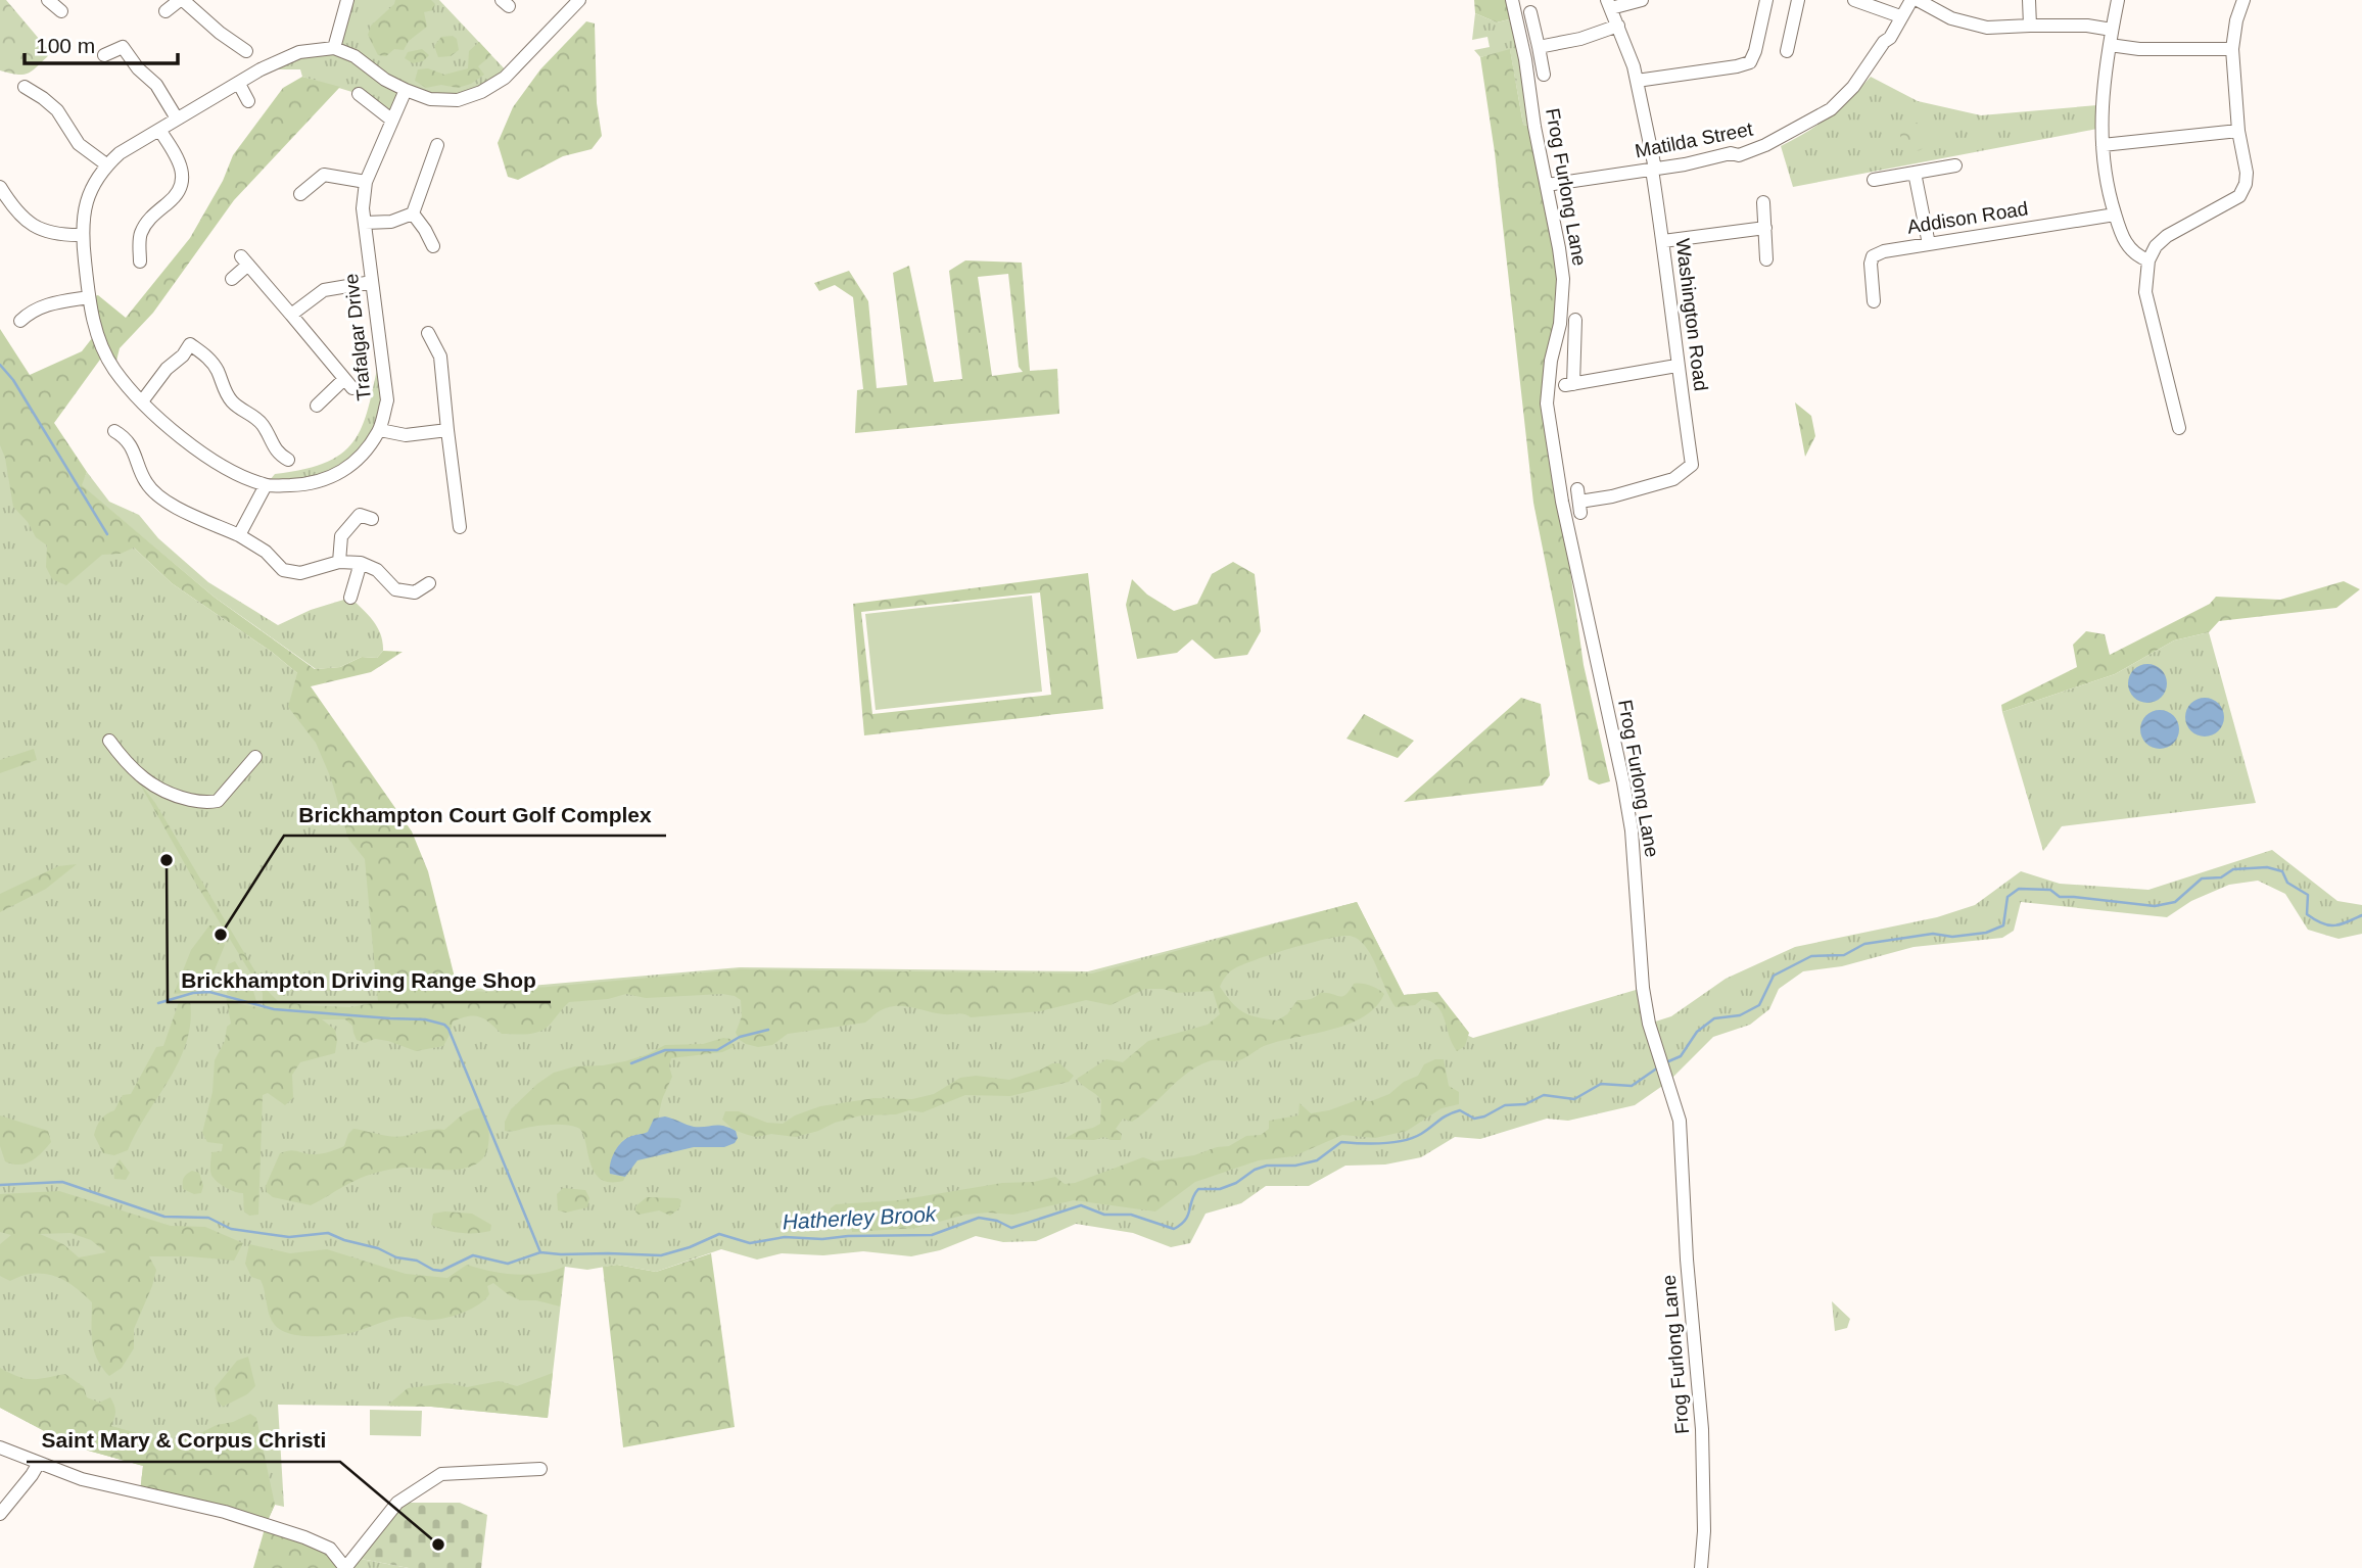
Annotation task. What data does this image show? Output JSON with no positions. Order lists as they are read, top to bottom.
{
  "streets": {
    "street": [
      "Matilda Street",
      "Frog Furlong Lane",
      "Addison Road",
      "Washington Road",
      "Trafalgar Drive"
    ]
  },
  "crossings": [
    ["Matilda Street", "Frog Furlong Lane"],
    ["Matilda Street", "Washington Road"]
  ],
  "water": ["Hatherley Brook"],
  "places": ["Brickhampton Driving Range Shop", "Brickhampton Court Golf Complex", "Saint Mary & Corpus Christi"],
  "scale_bar": "100 m"
}
